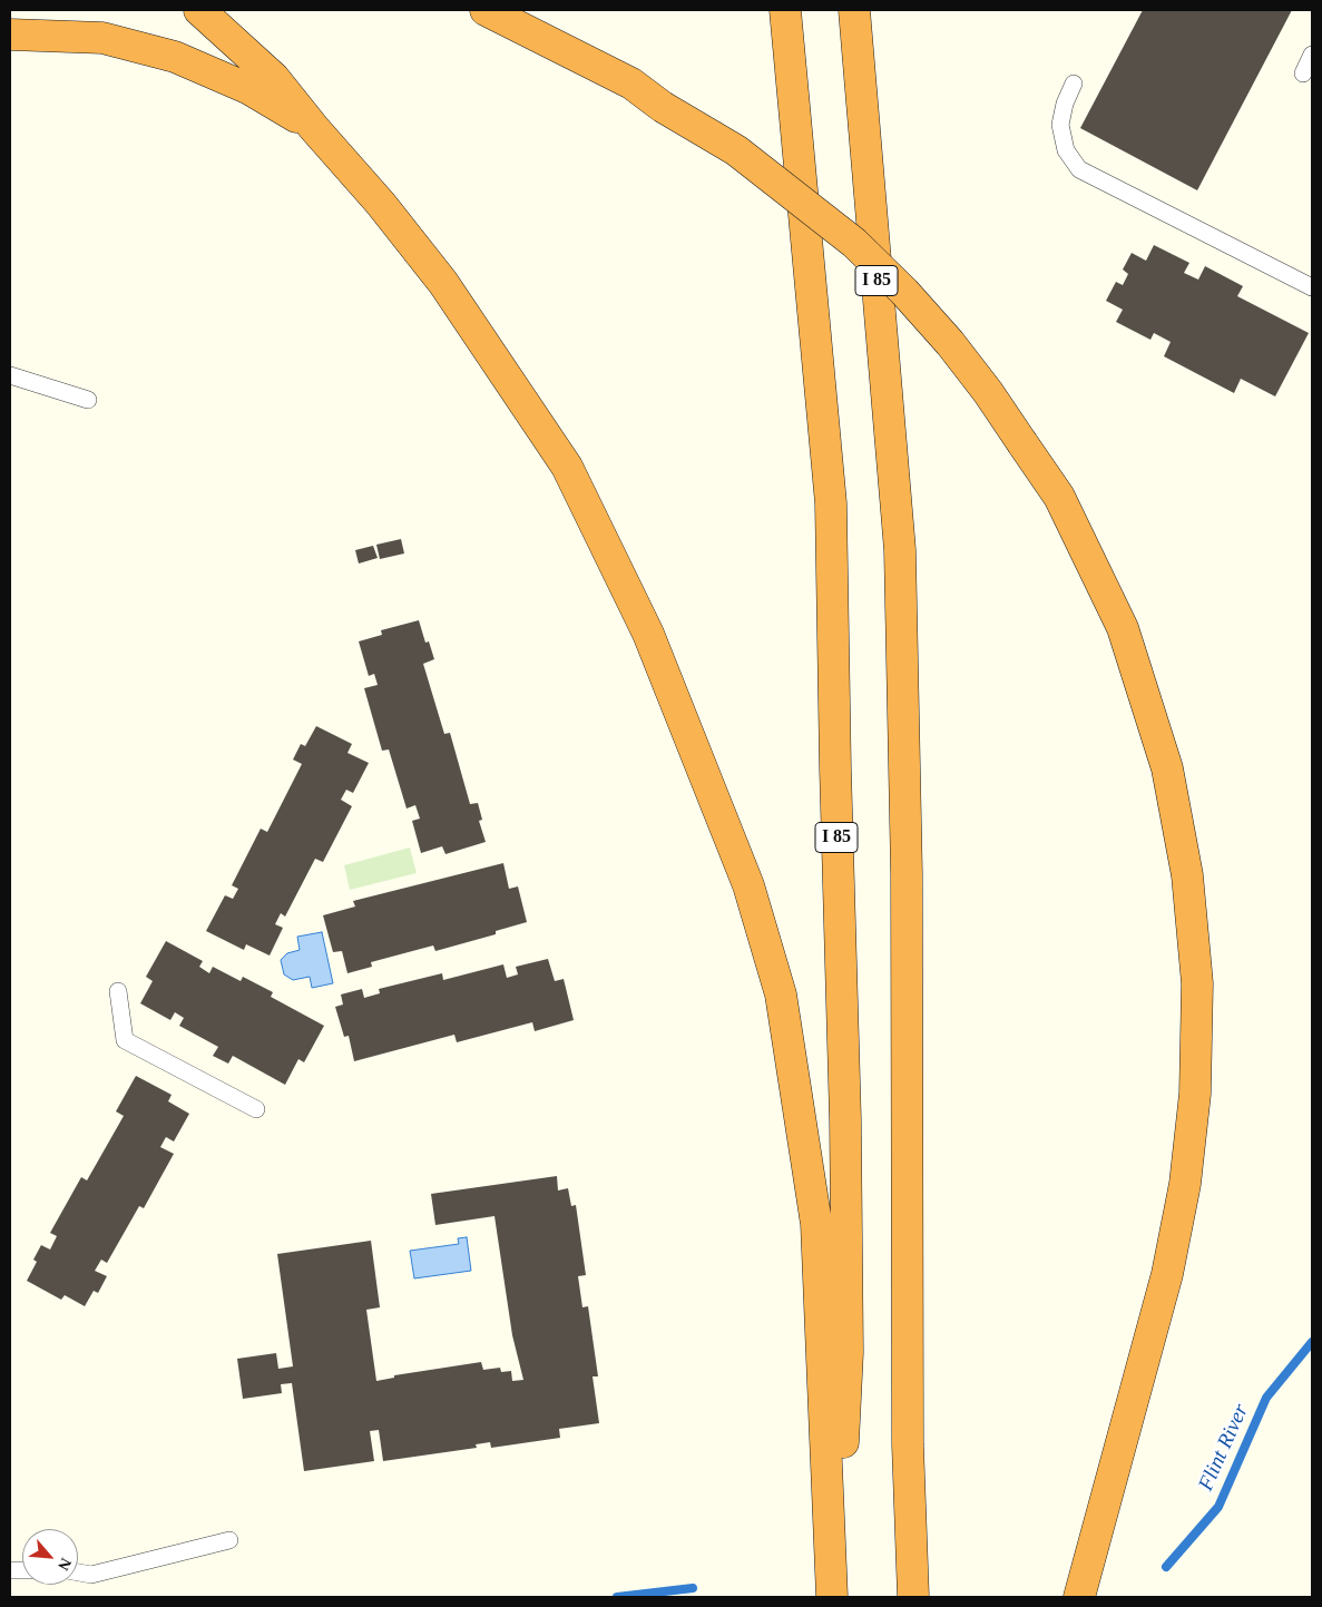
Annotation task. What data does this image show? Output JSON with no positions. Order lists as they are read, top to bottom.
{
  "streets": {
    "highway": ["I 85"]
  },
  "water": ["Flint River"],
  "north": "bottom right"
}
